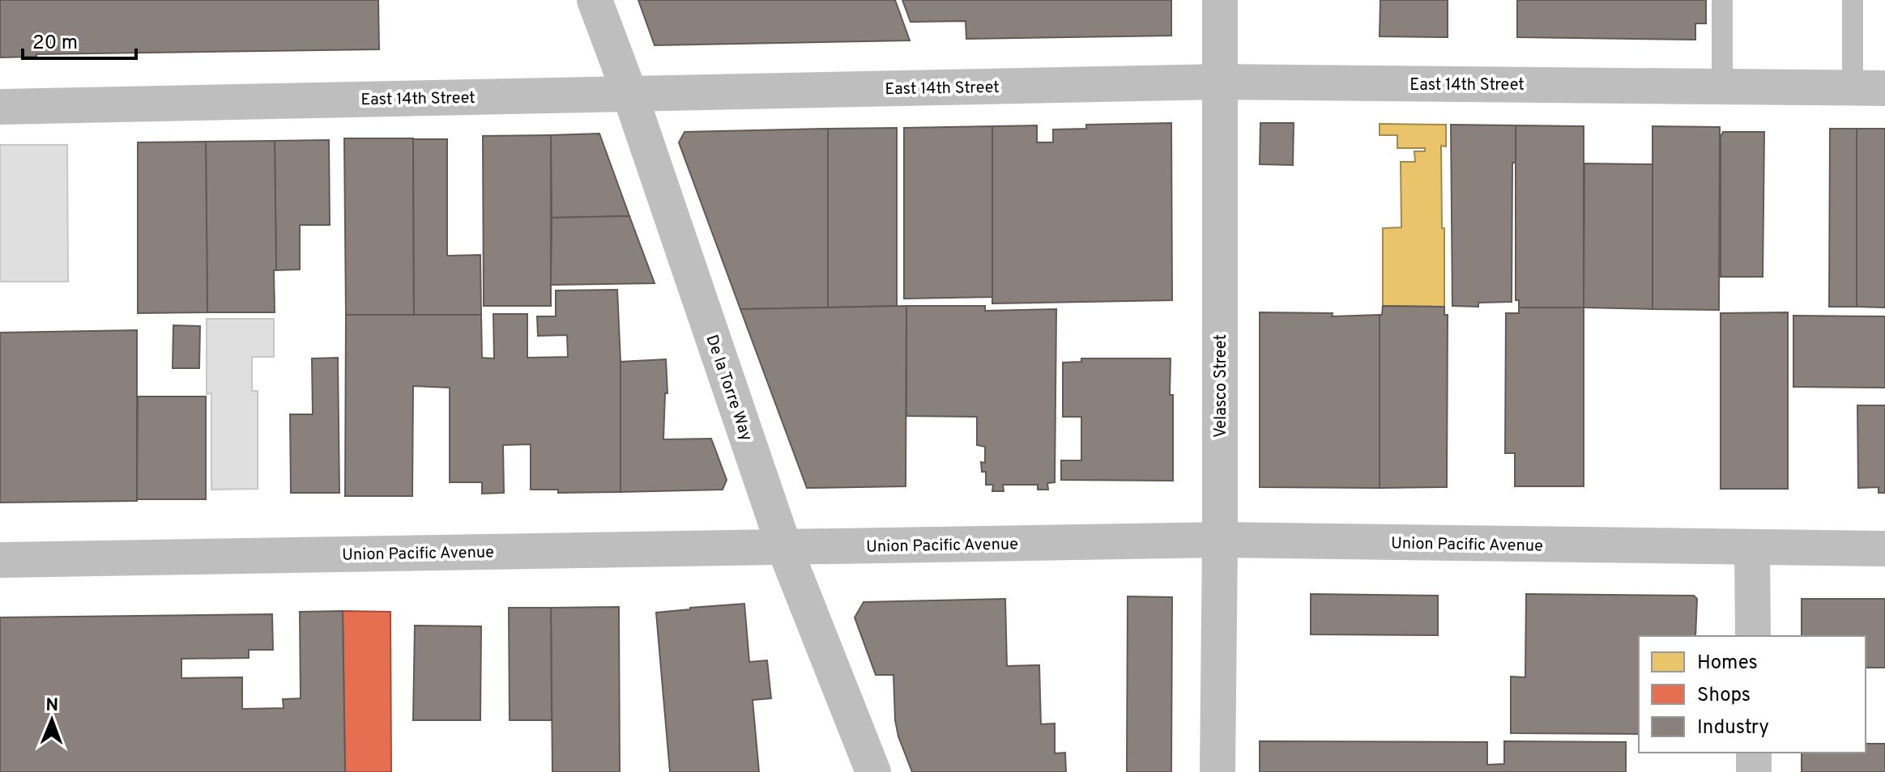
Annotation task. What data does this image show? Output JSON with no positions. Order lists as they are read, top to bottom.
{
  "streets": {
    "street": [
      "East 14th Street",
      "Velasco Street",
      "De la Torre Way",
      "Union Pacific Avenue"
    ]
  },
  "crossings": [
    ["East 14th Street", "Velasco Street"],
    ["East 14th Street", "De la Torre Way"],
    ["Velasco Street", "Union Pacific Avenue"],
    ["De la Torre Way", "Union Pacific Avenue"]
  ],
  "legend": ["Homes", "Shops", "Industry"],
  "scale_bar": "20 m",
  "north": "top"
}
